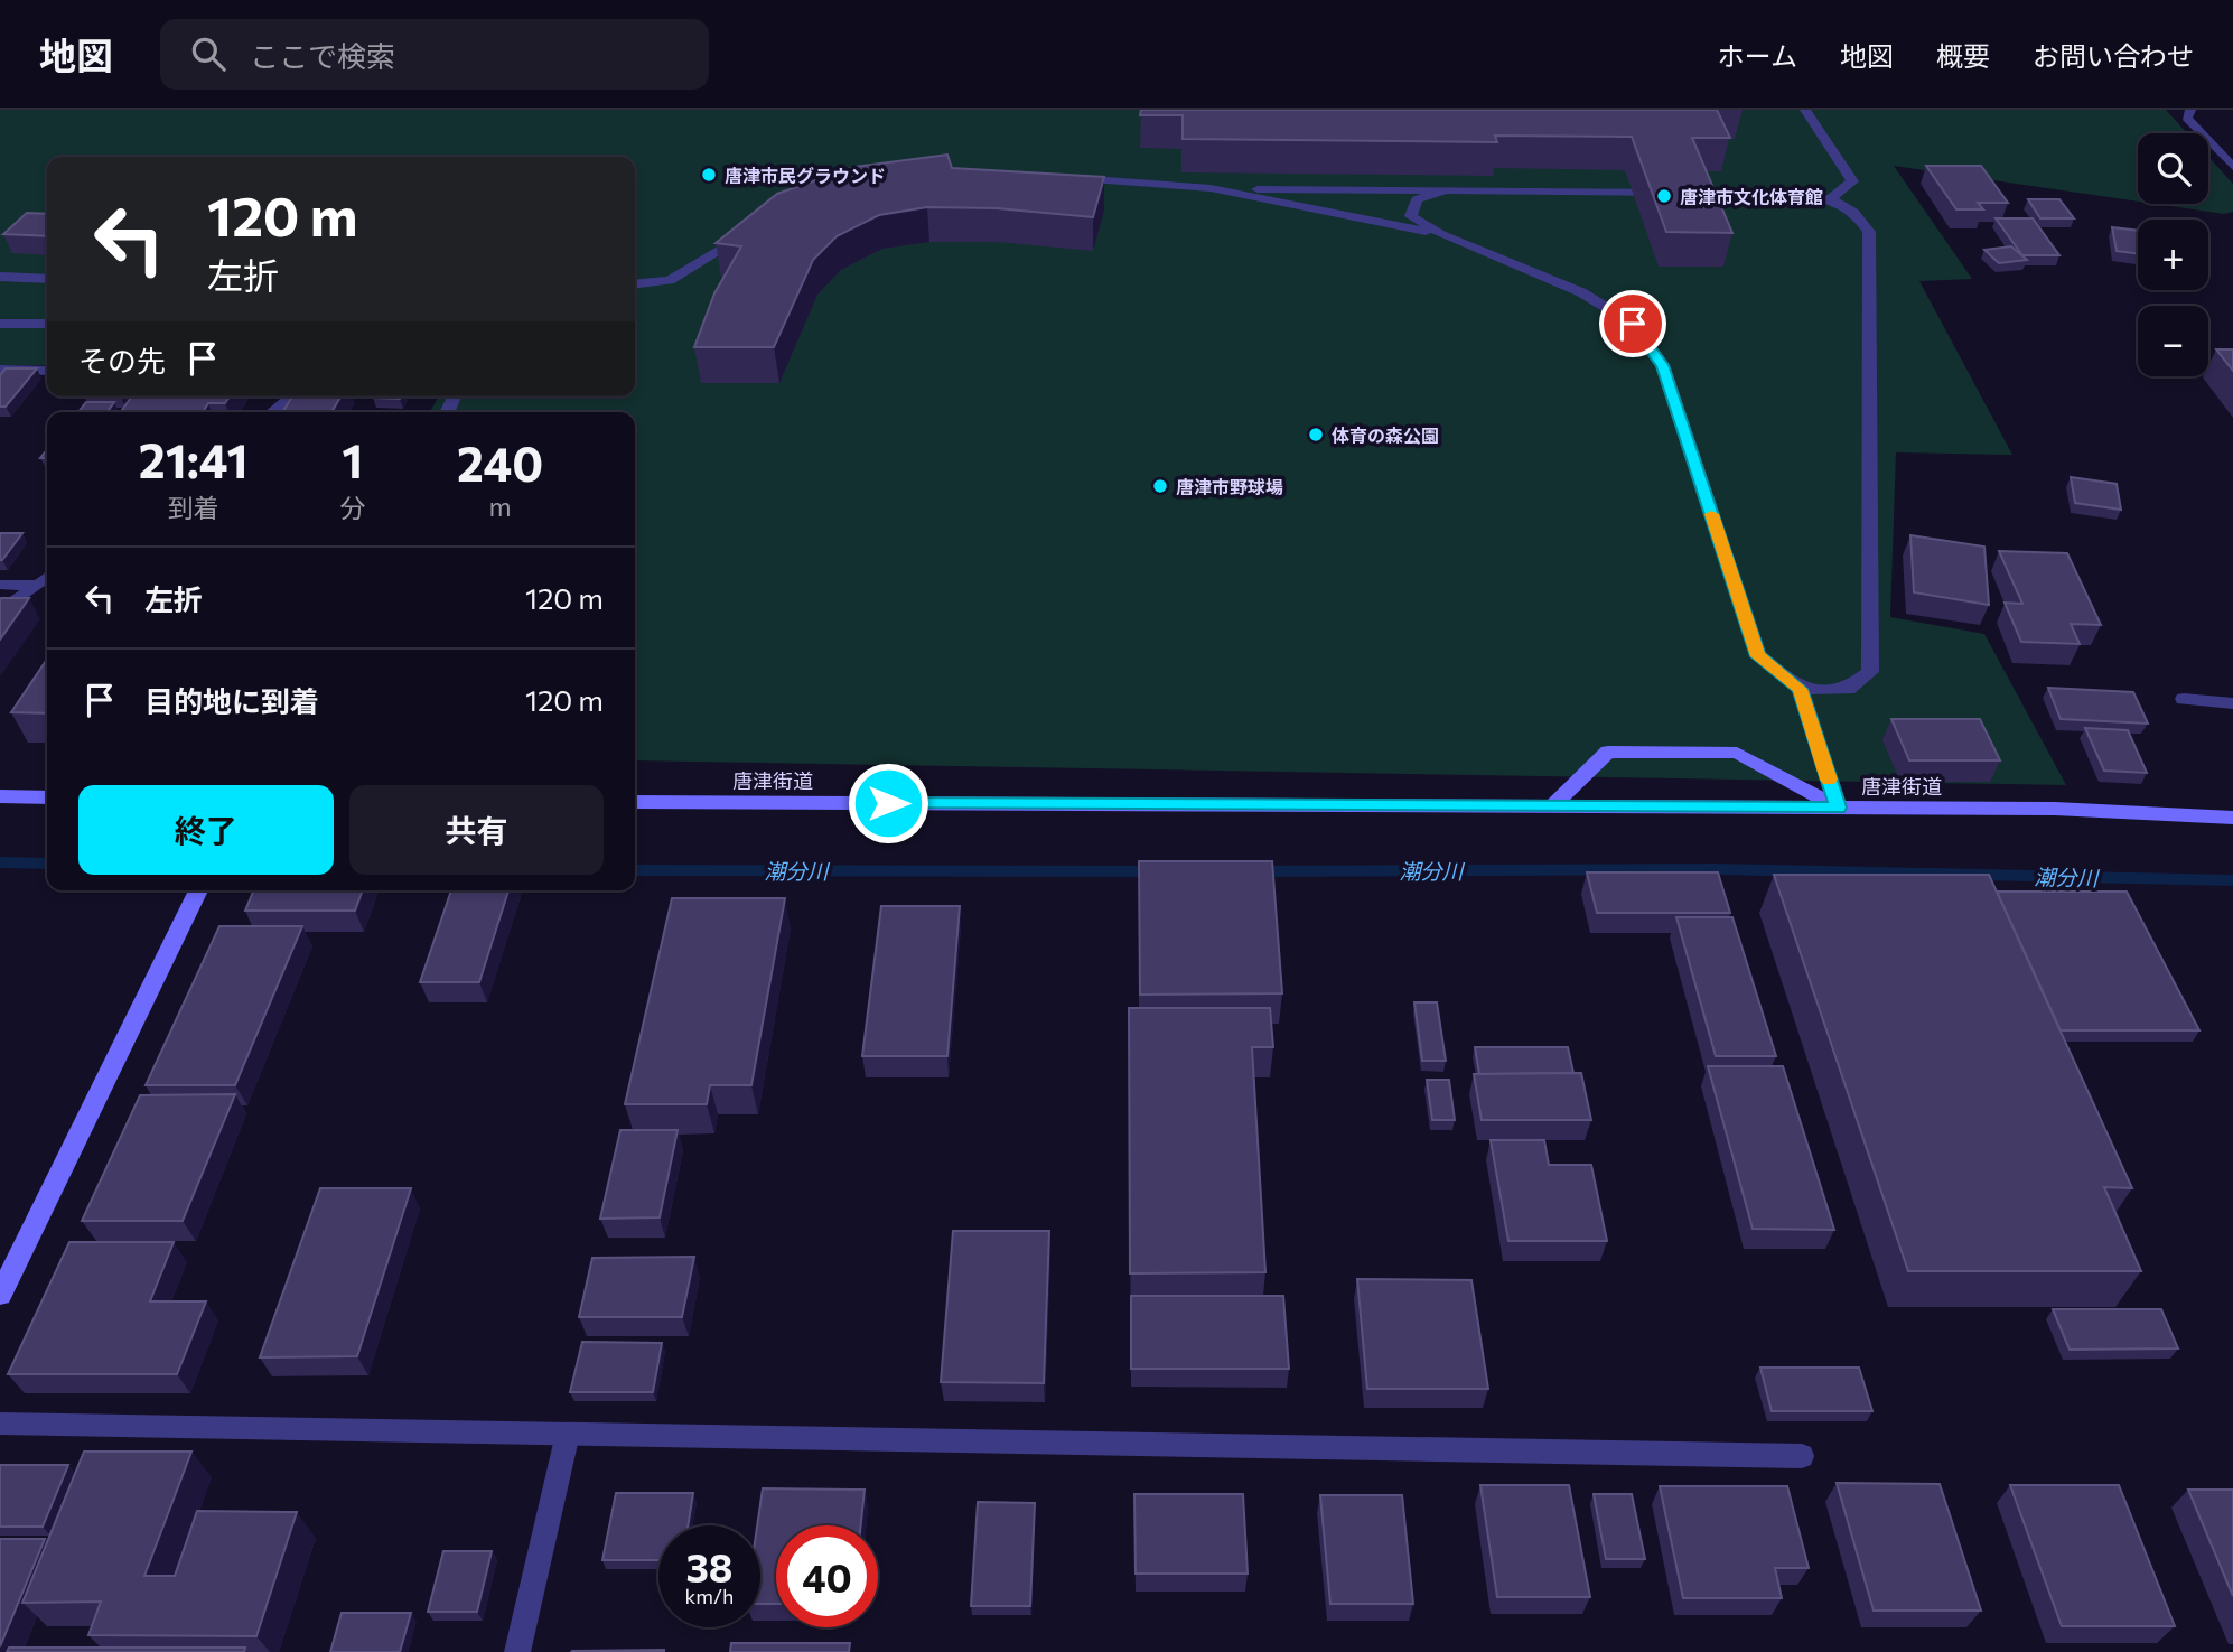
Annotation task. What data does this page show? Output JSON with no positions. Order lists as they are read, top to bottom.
{
  "streets": {
    "street": ["唐津街道"]
  },
  "water": ["潮分川"],
  "places": [
    "唐津市民グラウンド",
    "唐津市文化体育館",
    "体育の森公園",
    "唐津市野球場"
  ],
  "page": {
    "header": "地図",
    "search": "ここで検索",
    "nav": [
      "ホーム",
      "地図",
      "概要",
      "お問い合わせ"
    ],
    "map_buttons": ["+", "−"],
    "turn": ["120 m", "左折"],
    "then": "その先",
    "eta": [
      "21:41",
      "到着",
      "1",
      "分",
      "240",
      "m"
    ],
    "list": [
      {
        "name": "左折",
        "value": "120 m"
      },
      {
        "name": "目的地に到着",
        "value": "120 m"
      }
    ],
    "buttons": ["終了", "共有"],
    "speed": "38 km/h",
    "limit": "40"
  }
}
